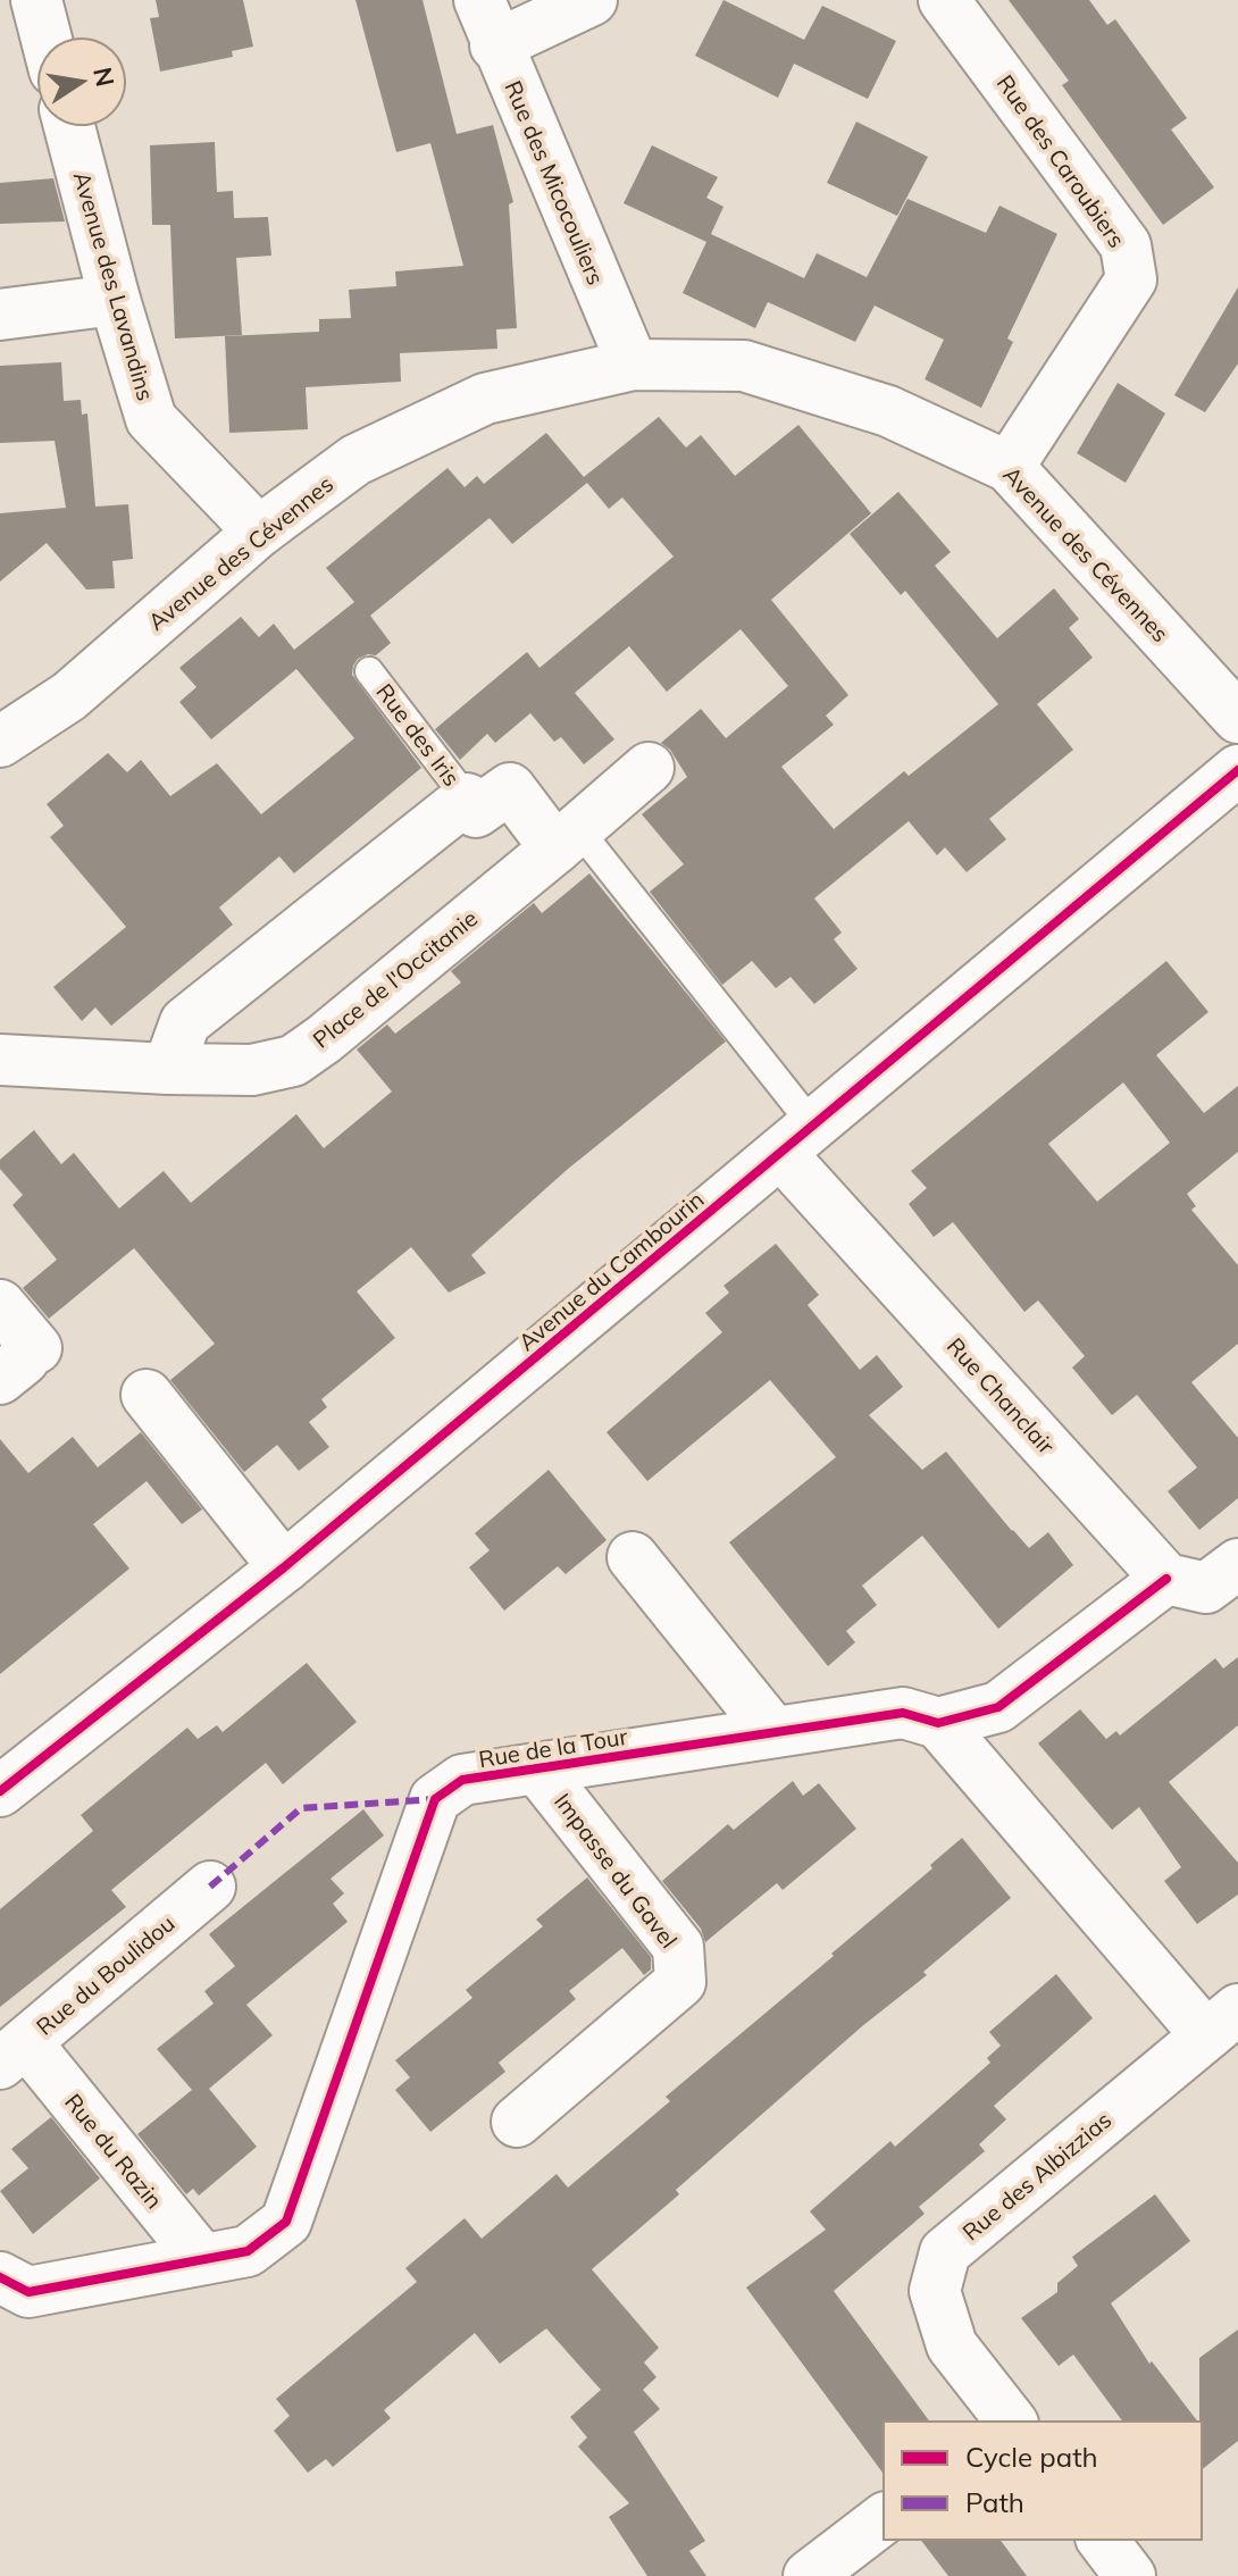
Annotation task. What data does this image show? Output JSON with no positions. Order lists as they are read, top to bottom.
{
  "streets": {
    "street": [
      "Rue des Caroubiers",
      "Rue des Micocouliers",
      "Avenue des Lavandins",
      "Avenue des Cévennes",
      "Place de l'Occitanie",
      "Avenue du Cambourin",
      "Rue Chanclair",
      "Rue de la Tour",
      "Impasse du Gavel",
      "Rue du Boulidou",
      "Rue du Razin",
      "Rue des Albizzias"
    ],
    "lane": ["Rue des Iris"]
  },
  "crossings": [
    ["Rue des Caroubiers", "Avenue des Cévennes"],
    ["Rue des Micocouliers", "Avenue des Cévennes"],
    ["Avenue des Lavandins", "Avenue des Cévennes"],
    ["Avenue du Cambourin", "Rue Chanclair"],
    ["Rue Chanclair", "Rue de la Tour"],
    ["Rue de la Tour", "Impasse du Gavel"],
    ["Rue de la Tour", "Rue du Razin"],
    ["Rue du Boulidou", "Rue du Razin"]
  ],
  "legend": ["Cycle path", "Path"],
  "north": "right"
}
